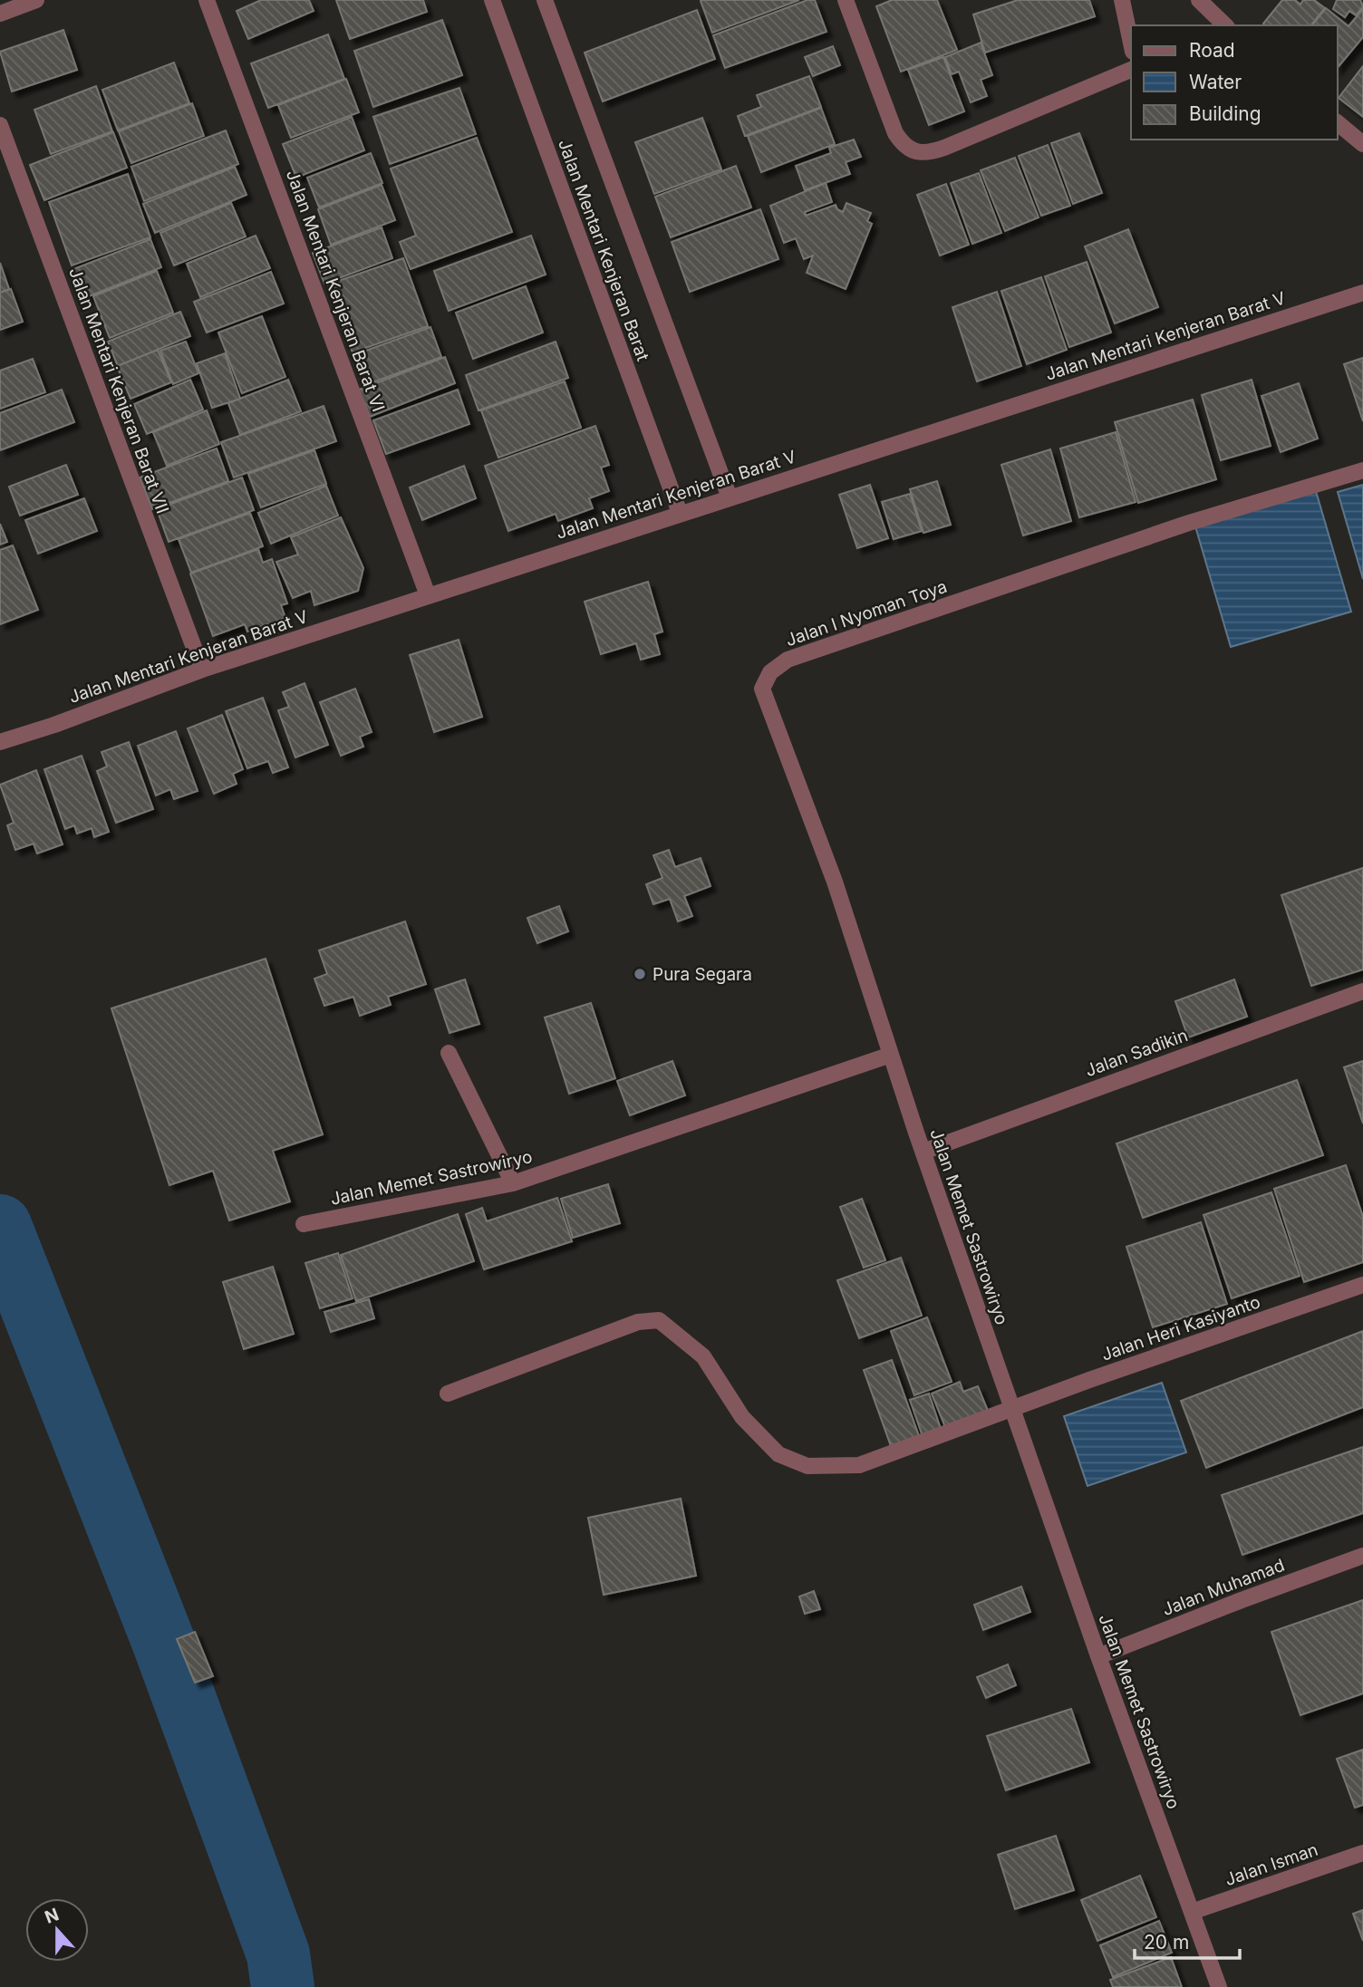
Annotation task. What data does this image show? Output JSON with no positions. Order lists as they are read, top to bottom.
{
  "streets": {
    "street": [
      "Jalan Mentari Kenjeran Barat",
      "Jalan Mentari Kenjeran Barat VI",
      "Jalan Mentari Kenjeran Barat V",
      "Jalan Mentari Kenjeran Barat VII",
      "Jalan I Nyoman Toya",
      "Jalan Sadikin",
      "Jalan Memet Sastrowiryo",
      "Jalan Heri Kasiyanto",
      "Jalan Muhamad",
      "Jalan Isman"
    ]
  },
  "crossings": [
    ["Jalan Mentari Kenjeran Barat", "Jalan Mentari Kenjeran Barat V"],
    ["Jalan Mentari Kenjeran Barat VI", "Jalan Mentari Kenjeran Barat V"],
    ["Jalan Mentari Kenjeran Barat V", "Jalan Mentari Kenjeran Barat VII"],
    ["Jalan I Nyoman Toya", "Jalan Memet Sastrowiryo"],
    ["Jalan Sadikin", "Jalan Memet Sastrowiryo"],
    ["Jalan Memet Sastrowiryo", "Jalan Heri Kasiyanto"],
    ["Jalan Memet Sastrowiryo", "Jalan Muhamad"],
    ["Jalan Memet Sastrowiryo", "Jalan Isman"]
  ],
  "places": ["Pura Segara"],
  "legend": ["Road", "Water", "Building"],
  "scale_bar": "20 m",
  "north": "top"
}
